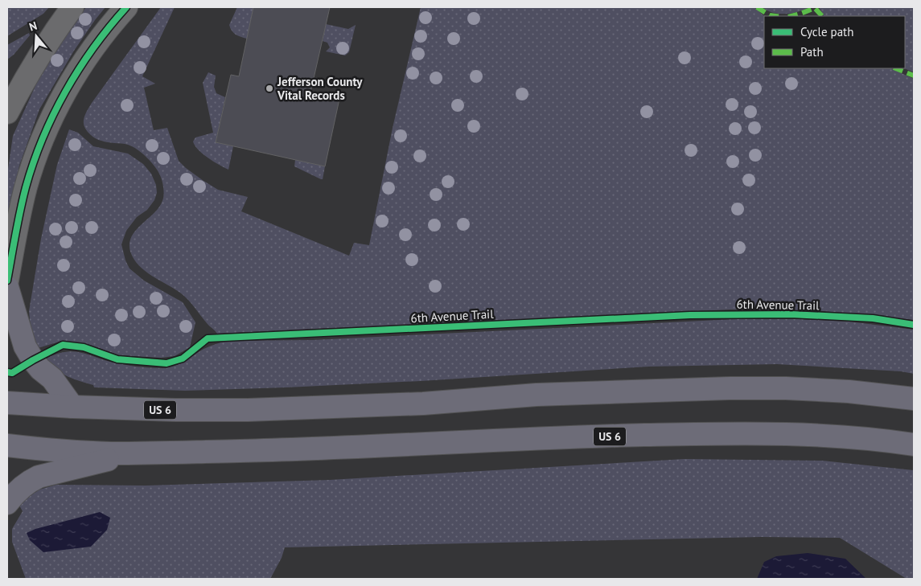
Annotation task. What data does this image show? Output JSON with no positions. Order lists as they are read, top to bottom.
{
  "streets": {
    "highway": ["US 6"],
    "cycle path": ["6th Avenue Trail"]
  },
  "places": ["Jefferson County Vital Records"],
  "legend": ["Cycle path", "Path"],
  "north": "top"
}
